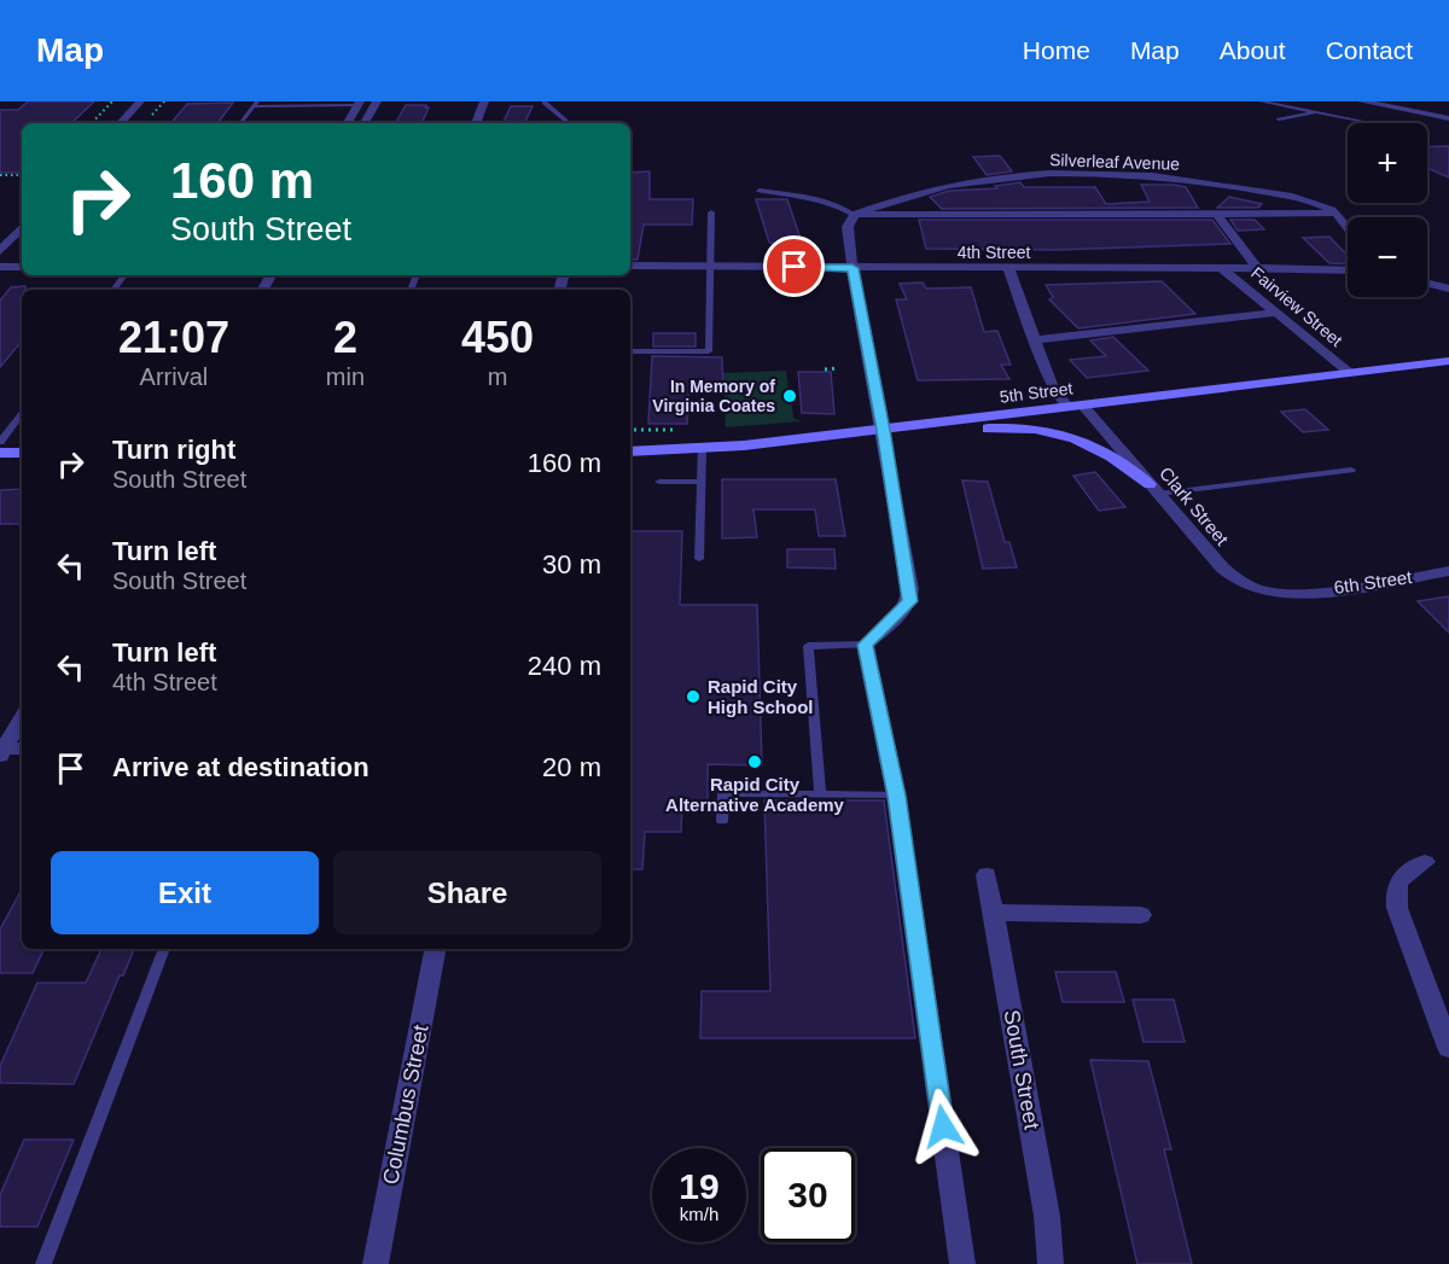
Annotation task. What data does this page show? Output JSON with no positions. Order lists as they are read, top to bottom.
{
  "streets": {
    "main road": ["5th Street"],
    "street": [
      "Silverleaf Avenue",
      "4th Street",
      "Fairview Street",
      "Clark Street",
      "6th Street",
      "South Street",
      "Columbus Street"
    ]
  },
  "crossings": [
    ["4th Street", "Fairview Street"],
    ["Fairview Street", "5th Street"],
    ["5th Street", "Clark Street"],
    ["Clark Street", "6th Street"]
  ],
  "places": ["In Memory of Virginia Coates", "Rapid City High School", "Rapid City Alternative Academy"],
  "page": {
    "header": "Map",
    "nav": [
      "Home",
      "Map",
      "About",
      "Contact"
    ],
    "map_buttons": ["+", "−"],
    "turn": ["160 m", "South Street"],
    "eta": [
      "21:07",
      "Arrival",
      "2",
      "min",
      "450",
      "m"
    ],
    "list": [
      {
        "name": "Turn right",
        "note": "South Street",
        "value": "160 m"
      },
      {
        "name": "Turn left",
        "note": "South Street",
        "value": "30 m"
      },
      {
        "name": "Turn left",
        "note": "4th Street",
        "value": "240 m"
      },
      {
        "name": "Arrive at destination",
        "value": "20 m"
      }
    ],
    "buttons": ["Exit", "Share"],
    "speed": "19 km/h",
    "limit": "30"
  }
}
